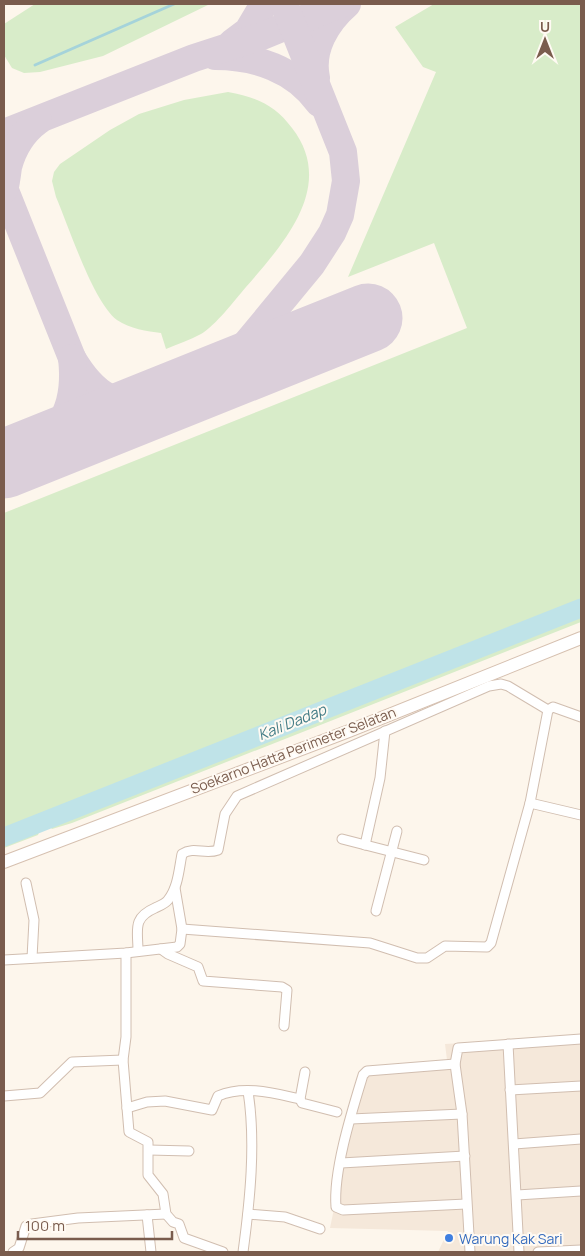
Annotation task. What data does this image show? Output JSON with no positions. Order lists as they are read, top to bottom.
{
  "streets": {
    "main road": ["Soekarno Hatta Perimeter Selatan"]
  },
  "water": ["Kali Dadap"],
  "places": ["Warung Kak Sari"],
  "scale_bar": "100 m",
  "north": "top"
}
